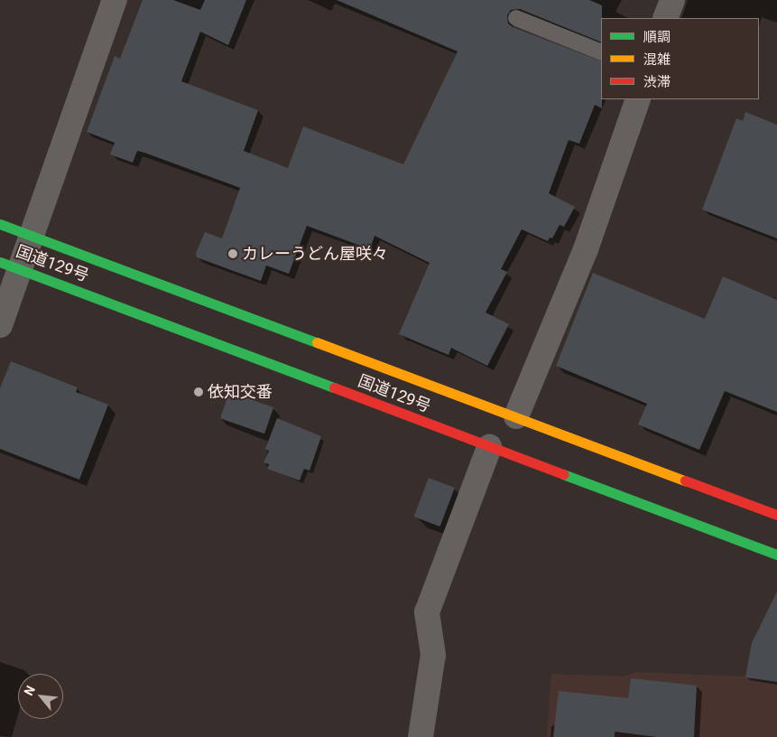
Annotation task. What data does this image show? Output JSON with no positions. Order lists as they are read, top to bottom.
{
  "streets": {
    "highway": ["国道129号"]
  },
  "places": ["カレーうどん屋咲々", "依知交番"],
  "legend": ["順調", "混雑", "渋滞"],
  "north": "top left"
}
